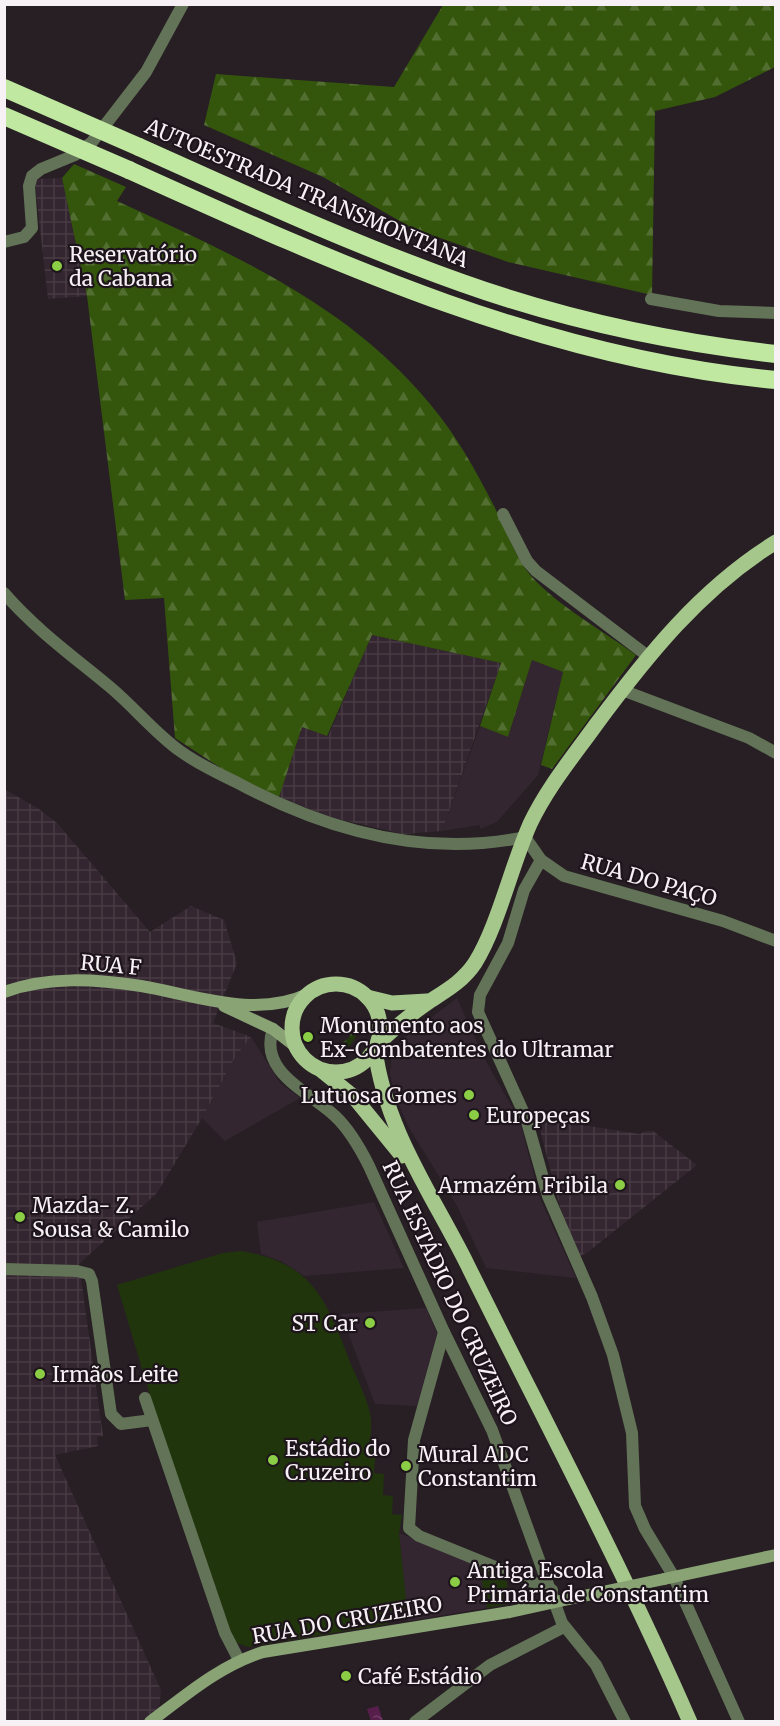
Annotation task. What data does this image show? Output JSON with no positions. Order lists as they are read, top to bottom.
{
  "streets": {
    "highway": ["AUTOESTRADA TRANSMONTANA"],
    "street": [
      "RUA DO PAÇO",
      "RUA F",
      "RUA ESTÁDIO DO CRUZEIRO",
      "RUA DO CRUZEIRO"
    ]
  },
  "crossings": [
    ["RUA ESTÁDIO DO CRUZEIRO", "RUA DO CRUZEIRO"]
  ],
  "places": [
    "Reservatório da Cabana",
    "Monumento aos Ex-Combatentes do Ultramar",
    "Lutuosa Gomes",
    "Europeças",
    "Armazém Fribila",
    "Mazda- Z. Sousa & Camilo",
    "ST Car",
    "Irmãos Leite",
    "Estádio do Cruzeiro",
    "Mural ADC Constantim",
    "Antiga Escola Primária de Constantim",
    "Café Estádio"
  ]
}
